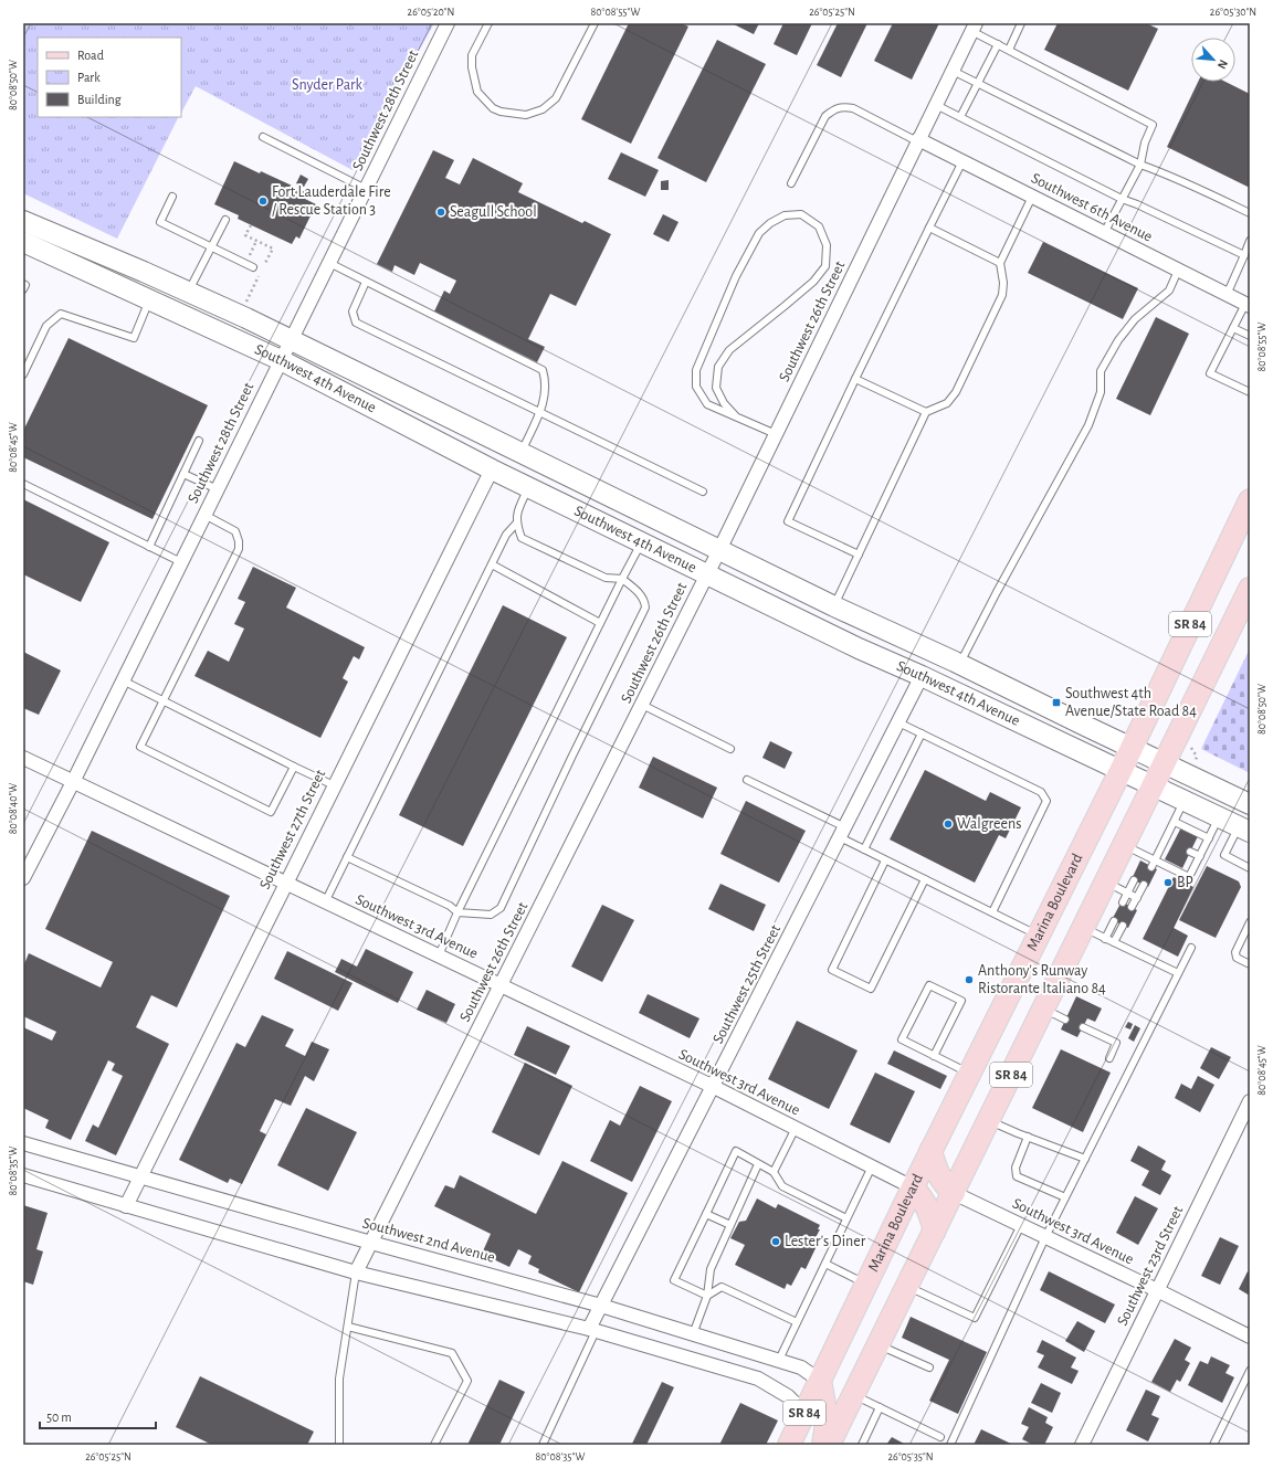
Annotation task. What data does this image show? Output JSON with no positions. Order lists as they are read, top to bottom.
{
  "streets": {
    "main road": ["SR 84", "Marina Boulevard"],
    "street": [
      "Southwest 28th Street",
      "Southwest 6th Avenue",
      "Southwest 26th Street",
      "Southwest 4th Avenue",
      "Southwest 27th Street",
      "Southwest 3rd Avenue",
      "Southwest 25th Street",
      "Southwest 2nd Avenue",
      "Southwest 23rd Street"
    ]
  },
  "crossings": [
    ["Southwest 28th Street", "Southwest 4th Avenue"],
    ["Southwest 28th Street", "Southwest 3rd Avenue"],
    ["Southwest 6th Avenue", "Southwest 26th Street"],
    ["Southwest 26th Street", "Southwest 4th Avenue"],
    ["Southwest 26th Street", "Southwest 3rd Avenue"],
    ["Southwest 26th Street", "Southwest 2nd Avenue"],
    ["Southwest 4th Avenue", "SR 84"],
    ["Southwest 4th Avenue", "Southwest 27th Street"],
    ["Southwest 4th Avenue", "Marina Boulevard"],
    ["Southwest 4th Avenue", "Southwest 25th Street"],
    ["SR 84", "Southwest 3rd Avenue"],
    ["Southwest 27th Street", "Southwest 3rd Avenue"],
    ["Southwest 27th Street", "Southwest 2nd Avenue"],
    ["Marina Boulevard", "Southwest 3rd Avenue"],
    ["Marina Boulevard", "Southwest 2nd Avenue"],
    ["Southwest 3rd Avenue", "Southwest 25th Street"],
    ["Southwest 3rd Avenue", "Southwest 23rd Street"],
    ["Southwest 25th Street", "Southwest 2nd Avenue"]
  ],
  "parks": ["Snyder Park"],
  "places": {
    "other": [
      "Fort Lauderdale Fire / Rescue Station 3",
      "Seagull School",
      "Walgreens",
      "BP",
      "Anthony's Runway Ristorante Italiano 84",
      "Lester's Diner"
    ],
    "transit": ["Southwest 4th Avenue/State Road 84"]
  },
  "legend": ["Road", "Park", "Building"],
  "scale_bar": "50 m",
  "north": "bottom right",
  "coordinates": [
    "26°05'20\"N",
    "80°08'55\"W",
    "26°05'25\"N",
    "26°05'30\"N",
    "80°08'50\"W",
    "80°08'45\"W",
    "80°08'40\"W",
    "80°08'35\"W",
    "26°05'35\"N"
  ]
}
